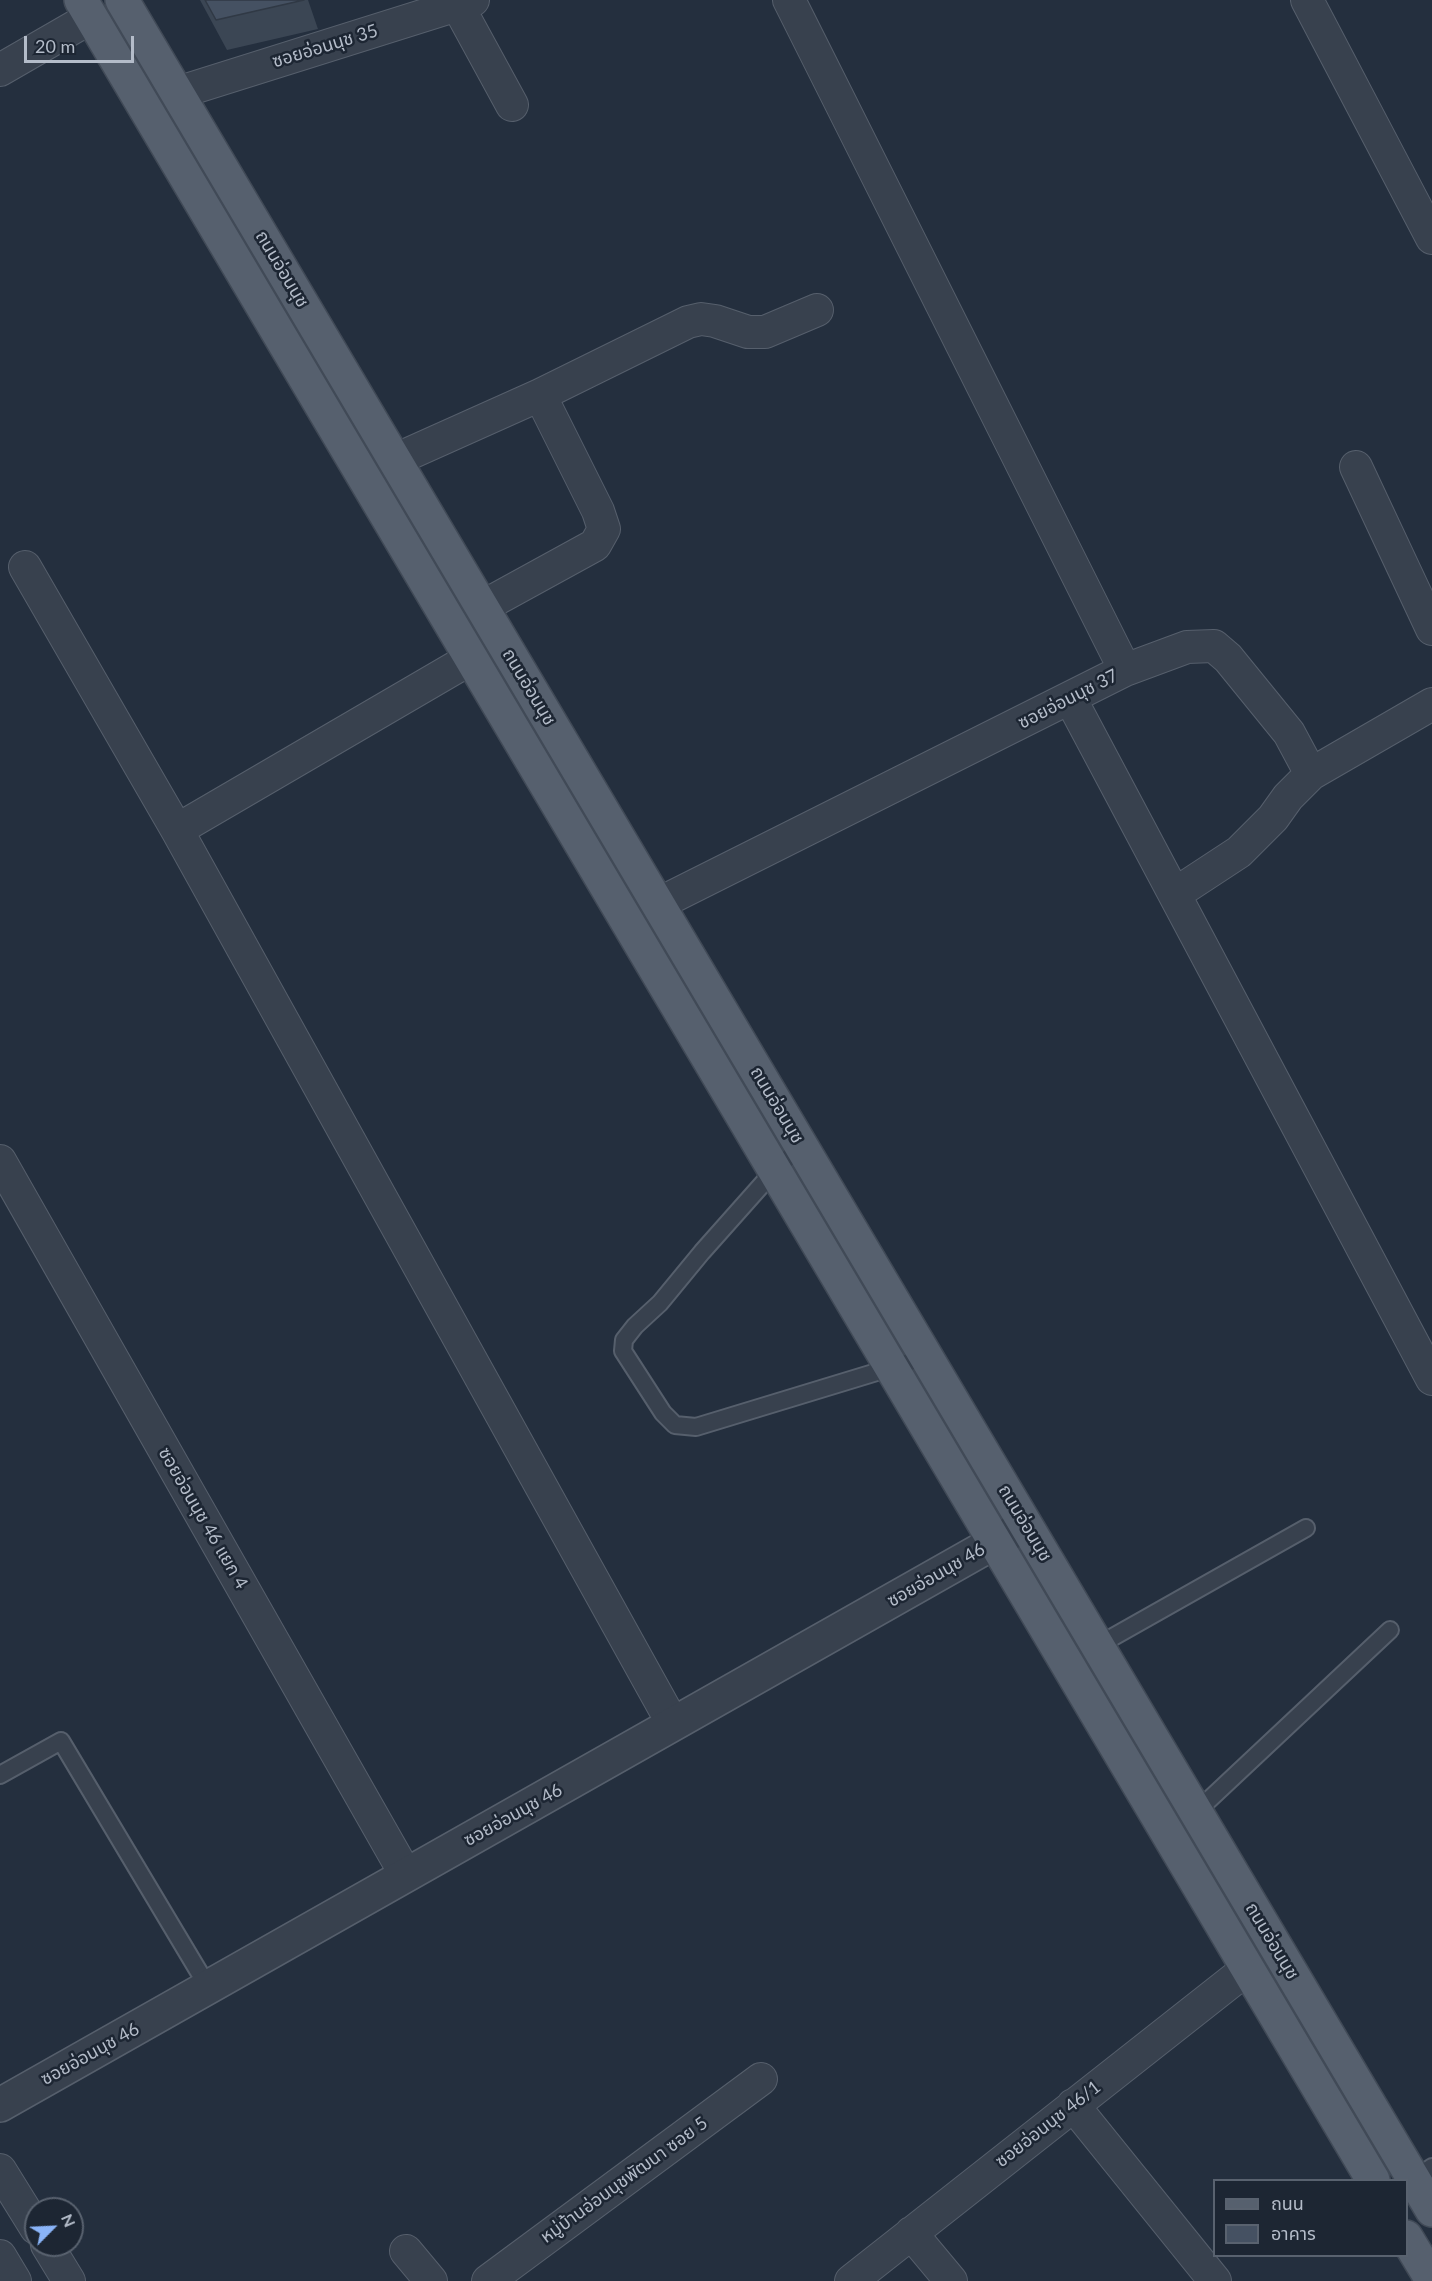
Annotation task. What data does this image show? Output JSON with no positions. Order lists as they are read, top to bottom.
{
  "streets": {
    "main road": ["ถนนอ่อนนุช"],
    "street": [
      "ซอยอ่อนนุช 35",
      "ซอยอ่อนนุช 37",
      "ซอยอ่อนนุช 46 แยก 4",
      "ซอยอ่อนนุช 46",
      "ซอยอ่อนนุช 46/1",
      "หมู่บ้านอ่อนนุชพัฒนา ซอย 5"
    ]
  },
  "crossings": [
    ["ซอยอ่อนนุช 35", "ถนนอ่อนนุช"],
    ["ถนนอ่อนนุช", "ซอยอ่อนนุช 37"],
    ["ถนนอ่อนนุช", "ซอยอ่อนนุช 46"],
    ["ถนนอ่อนนุช", "ซอยอ่อนนุช 46/1"],
    ["ซอยอ่อนนุช 46 แยก 4", "ซอยอ่อนนุช 46"]
  ],
  "legend": ["ถนน", "อาคาร"],
  "scale_bar": "20 m",
  "north": "top right"
}
